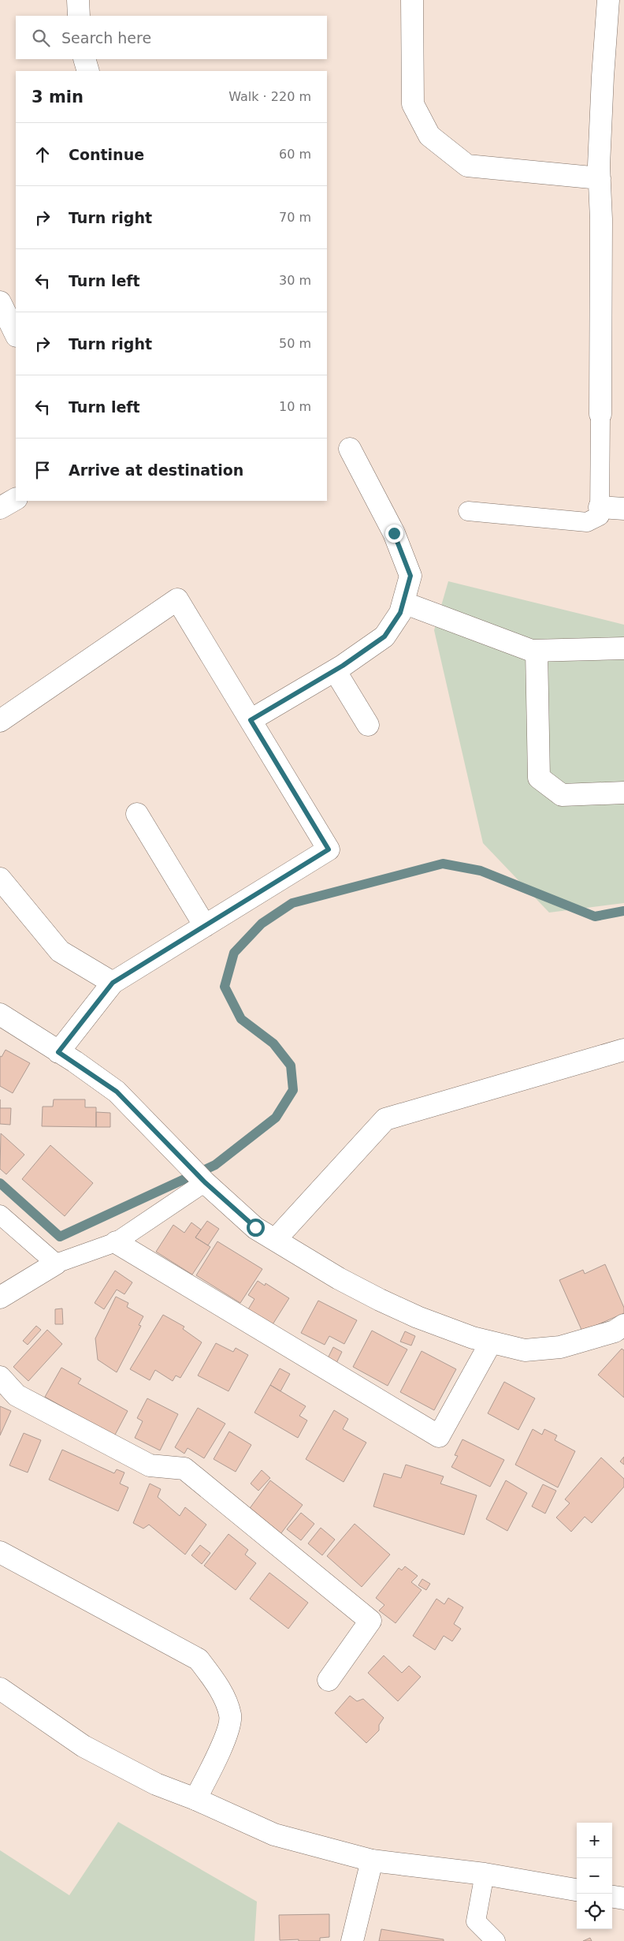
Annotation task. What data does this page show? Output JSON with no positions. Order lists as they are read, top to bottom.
{
  "page": {
    "search": "Search here",
    "heading": ["3 min", "Walk · 220 m"],
    "list": [
      ["Continue", "60 m"],
      ["Turn right", "70 m"],
      ["Turn left", "30 m"],
      ["Turn right", "50 m"],
      ["Turn left", "10 m"],
      "Arrive at destination"
    ],
    "map_buttons": ["+", "−"]
  }
}
